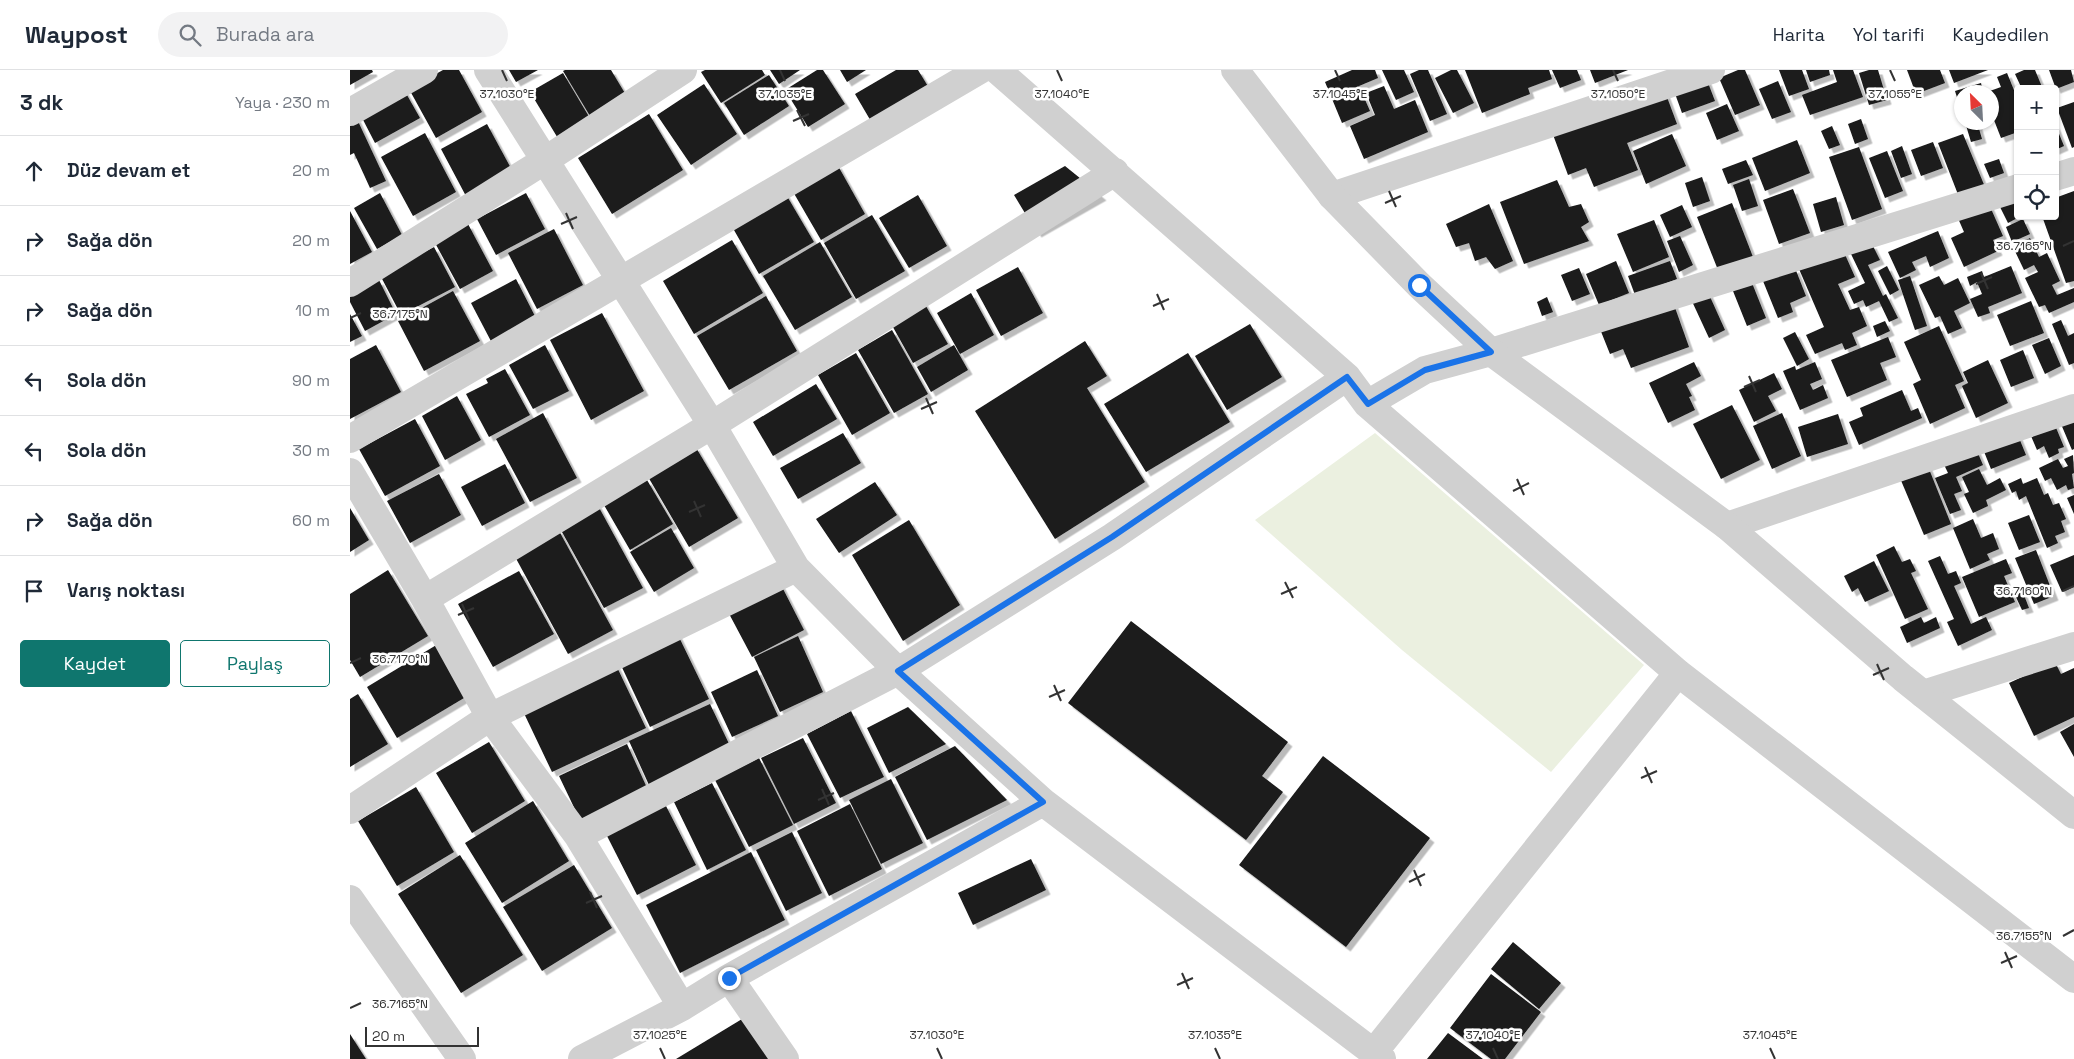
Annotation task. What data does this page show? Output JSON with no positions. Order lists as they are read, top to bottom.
{
  "scale_bar": "20 m",
  "north": "top left",
  "page": {
    "header": "Waypost",
    "search": "Burada ara",
    "nav": ["Harita", "Yol tarifi", "Kaydedilen"],
    "heading": ["3 dk", "Yaya · 230 m"],
    "map_buttons": ["+", "−"],
    "list": [
      ["Düz devam et", "20 m"],
      ["Sağa dön", "20 m"],
      ["Sağa dön", "10 m"],
      ["Sola dön", "90 m"],
      ["Sola dön", "30 m"],
      ["Sağa dön", "60 m"],
      "Varış noktası"
    ],
    "buttons": ["Kaydet", "Paylaş"],
    "scale": "20 m"
  },
  "coordinates": [
    "37.1030°E",
    "37.1035°E",
    "37.1040°E",
    "37.1055°E",
    "37.1045°E",
    "37.1050°E",
    "36.7165°N",
    "36.7175°N",
    "36.7160°N",
    "36.7170°N",
    "36.7155°N",
    "37.1025°E"
  ]
}
